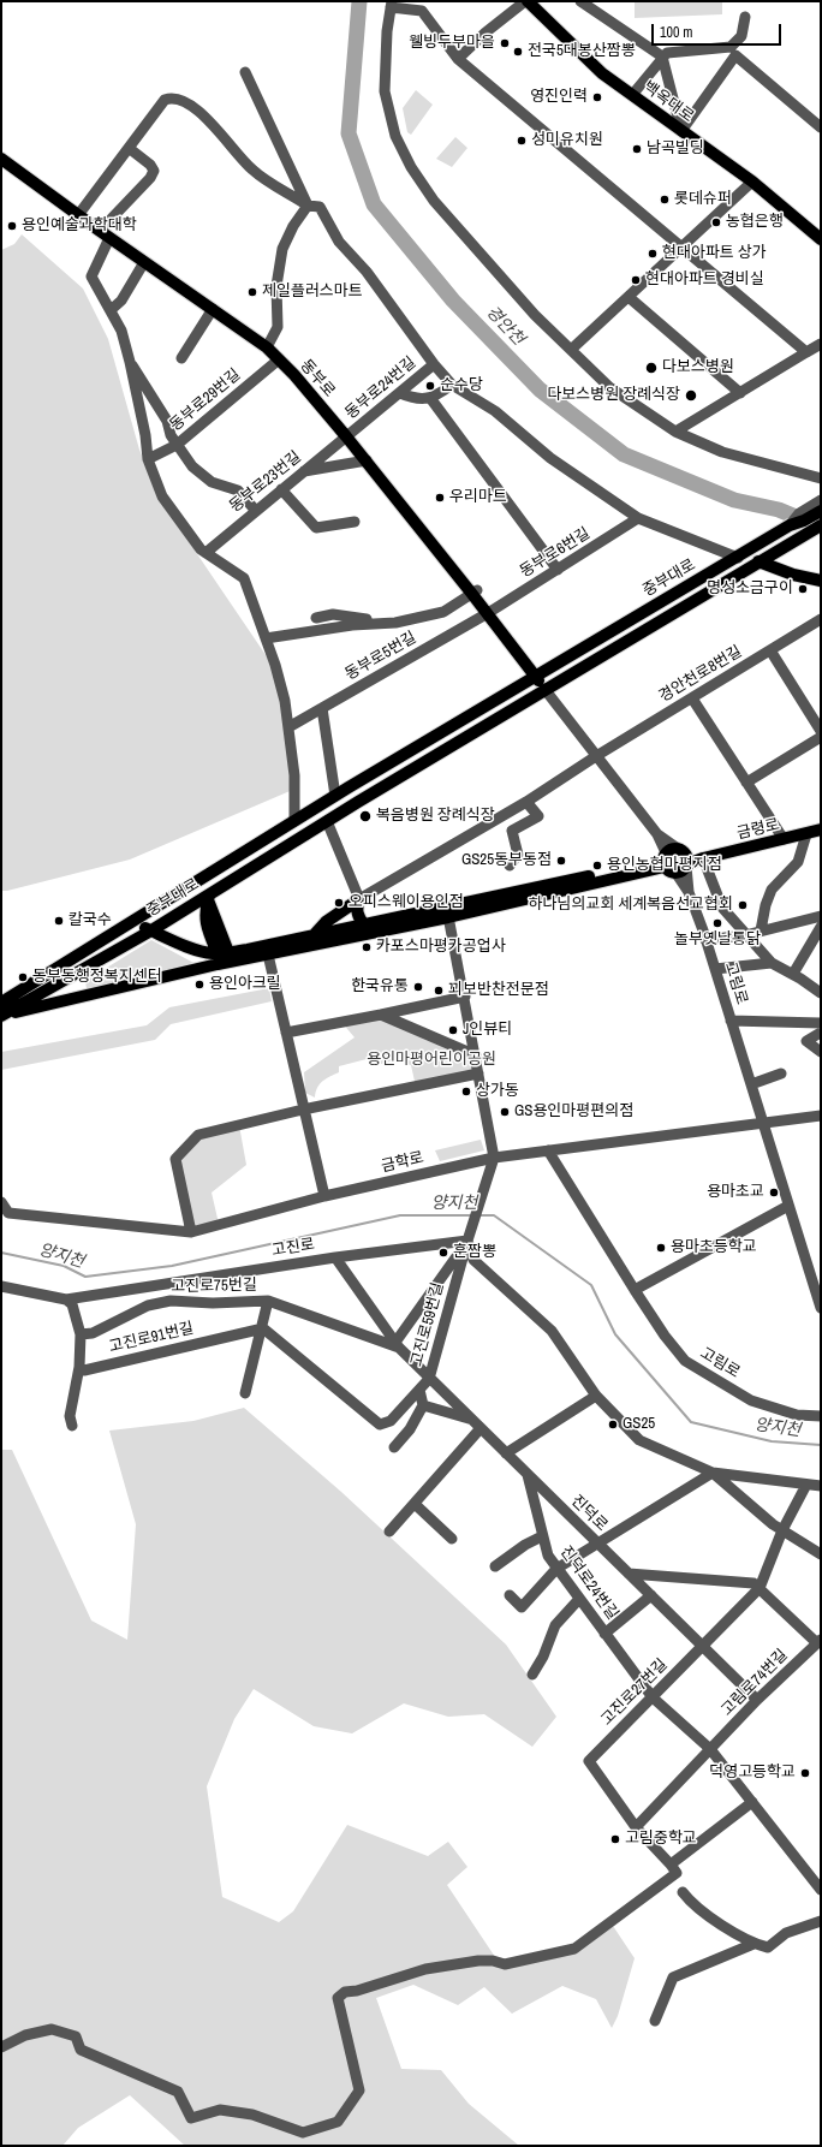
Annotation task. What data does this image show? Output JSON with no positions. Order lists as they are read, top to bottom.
{
  "streets": {
    "main road": [
      "백옥대로",
      "동부로",
      "중부대로",
      "금령로"
    ],
    "street": [
      "동부로24번길",
      "동부로29번길",
      "동부로23번길",
      "동부로6번길",
      "동부로5번길",
      "경안천로8번길",
      "고림로",
      "금학로",
      "고진로",
      "고진로75번길",
      "고진로59번길",
      "고진로91번길",
      "진덕로",
      "진덕로24번길",
      "고림로74번길",
      "고진로27번길"
    ]
  },
  "crossings": [
    ["동부로", "동부로24번길"],
    ["동부로", "동부로29번길"],
    ["동부로", "동부로23번길"],
    ["동부로", "동부로6번길"],
    ["동부로", "중부대로"],
    ["동부로", "동부로5번길"],
    ["동부로24번길", "동부로23번길"],
    ["동부로6번길", "동부로5번길"],
    ["금령로", "고림로"],
    ["고림로", "금학로"],
    ["금학로", "고진로59번길"],
    ["고진로", "고진로59번길"],
    ["고진로", "진덕로"],
    ["고진로75번길", "고진로59번길"],
    ["고진로75번길", "고진로91번길"],
    ["고진로75번길", "진덕로"],
    ["고진로59번길", "고진로91번길"],
    ["고진로59번길", "진덕로"],
    ["진덕로", "진덕로24번길"],
    ["진덕로", "고림로74번길"],
    ["진덕로", "고진로27번길"],
    ["진덕로24번길", "고진로27번길"],
    ["고림로74번길", "고진로27번길"]
  ],
  "water": ["경안천", "양지천"],
  "parks": ["용인마평어린이공원"],
  "places": [
    "웰빙두부마을",
    "전국5대봉산짬뽕",
    "영진인력",
    "성미유치원",
    "남곡빌딩",
    "롯데슈퍼",
    "농협은행",
    "용인예술과학대학",
    "현대아파트 상가",
    "현대아파트 경비실",
    "제일플러스마트",
    "다보스병원",
    "순수당",
    "다보스병원 장례식장",
    "우리마트",
    "명성소금구이",
    "복음병원 장례식장",
    "GS25동부동점",
    "용인농협마평지점",
    "오피스웨이용인점",
    "하나님의교회 세계복음선교협회",
    "칼국수",
    "놀부옛날통닭",
    "카포스마평카공업사",
    "동부동행정복지센터",
    "용인아크릴",
    "한국유통",
    "꾀보반찬전문점",
    "J인뷰티",
    "상가동",
    "GS용인마평편의점",
    "용마초교",
    "용마초등학교",
    "훈짬뽕",
    "GS25",
    "덕영고등학교",
    "고림중학교"
  ],
  "scale_bar": "100 m"
}
